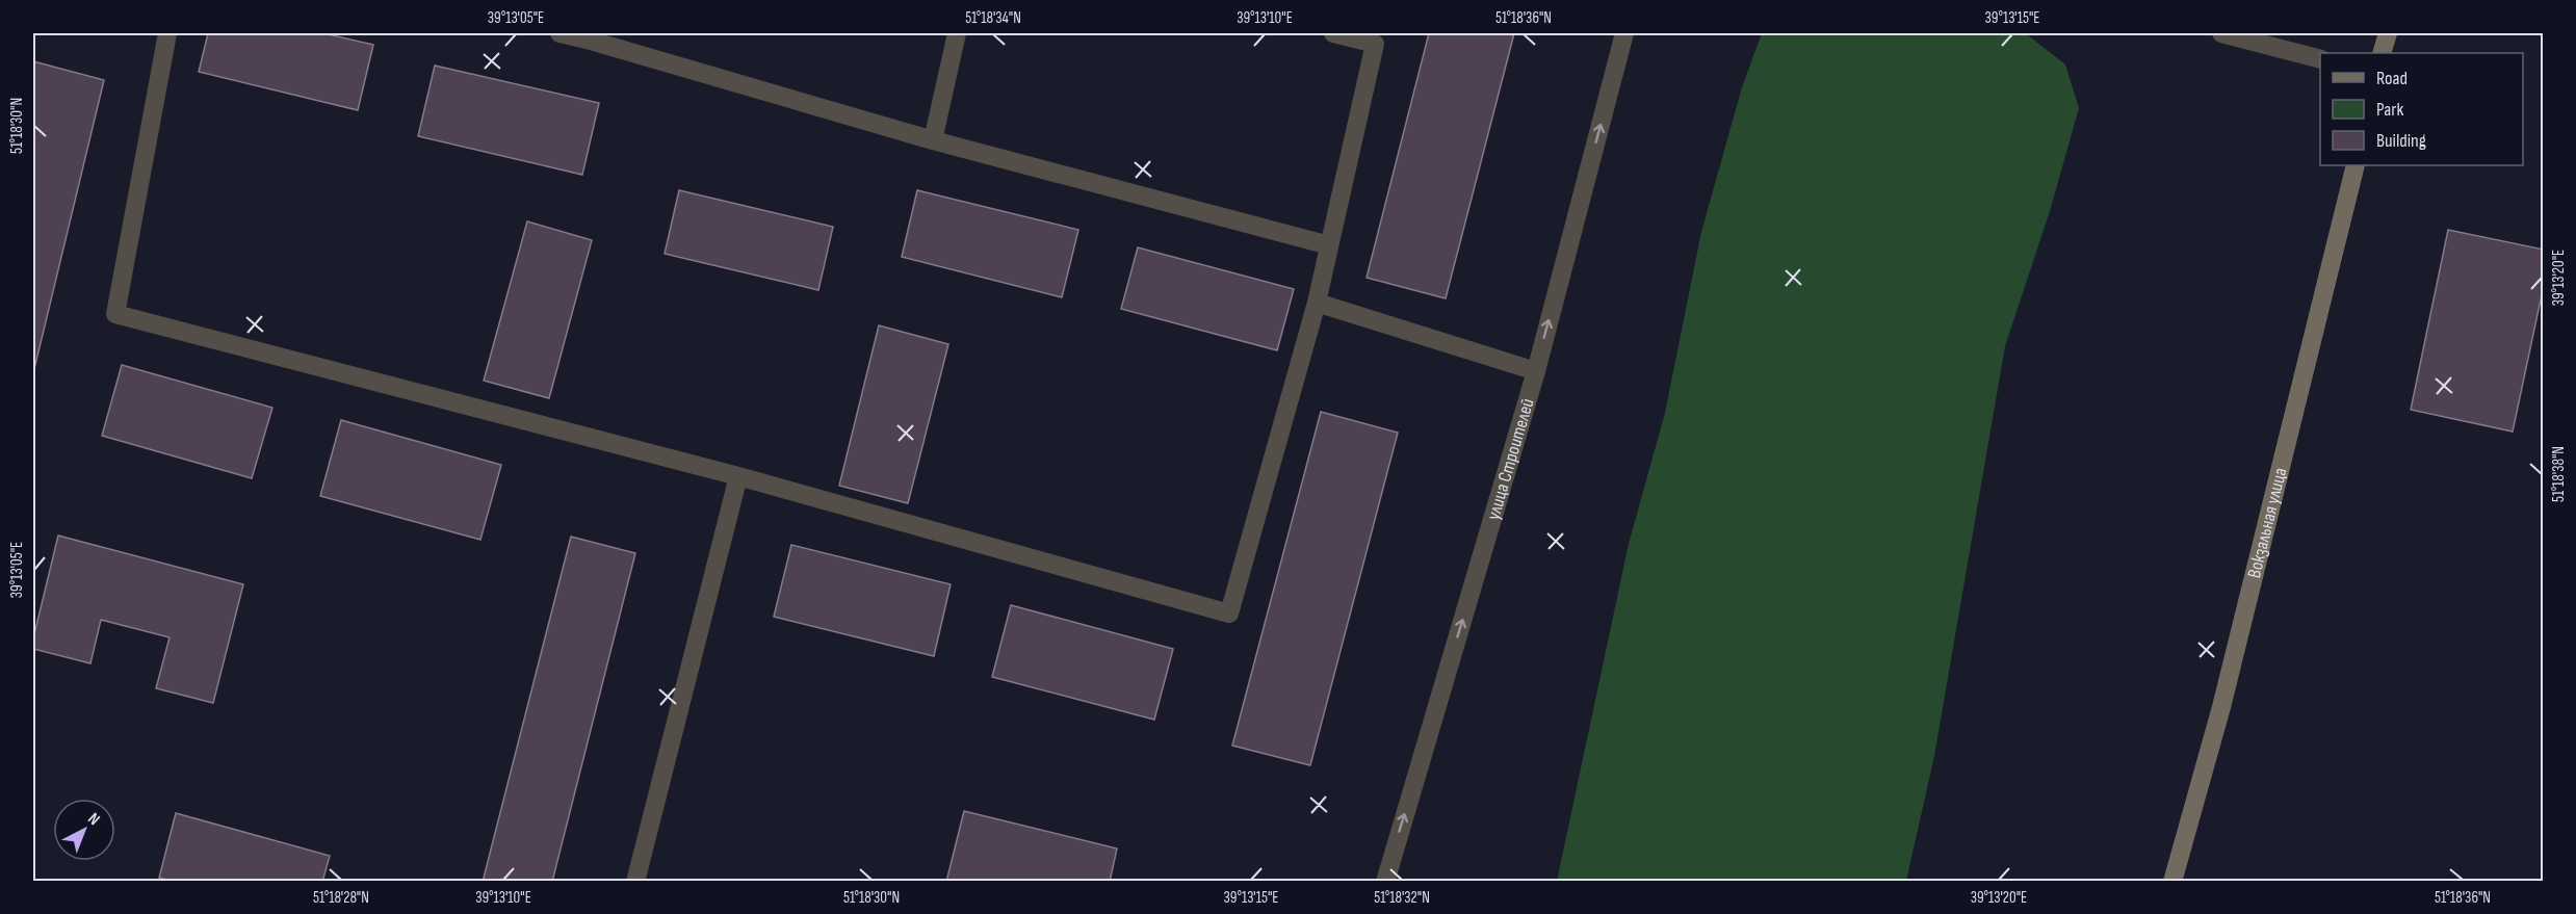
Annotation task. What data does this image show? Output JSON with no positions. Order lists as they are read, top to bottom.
{
  "streets": {
    "main road": ["Вокзальная улица"],
    "street": ["улица Строителей"]
  },
  "one_way": ["улица Строителей"],
  "legend": ["Road", "Park", "Building"],
  "north": "top right",
  "coordinates": [
    "39°13'05\"E",
    "51°18'34\"N",
    "39°13'10\"E",
    "51°18'36\"N",
    "39°13'15\"E",
    "51°18'30\"N",
    "39°13'20\"E",
    "51°18'38\"N",
    "51°18'28\"N",
    "51°18'32\"N"
  ]
}
